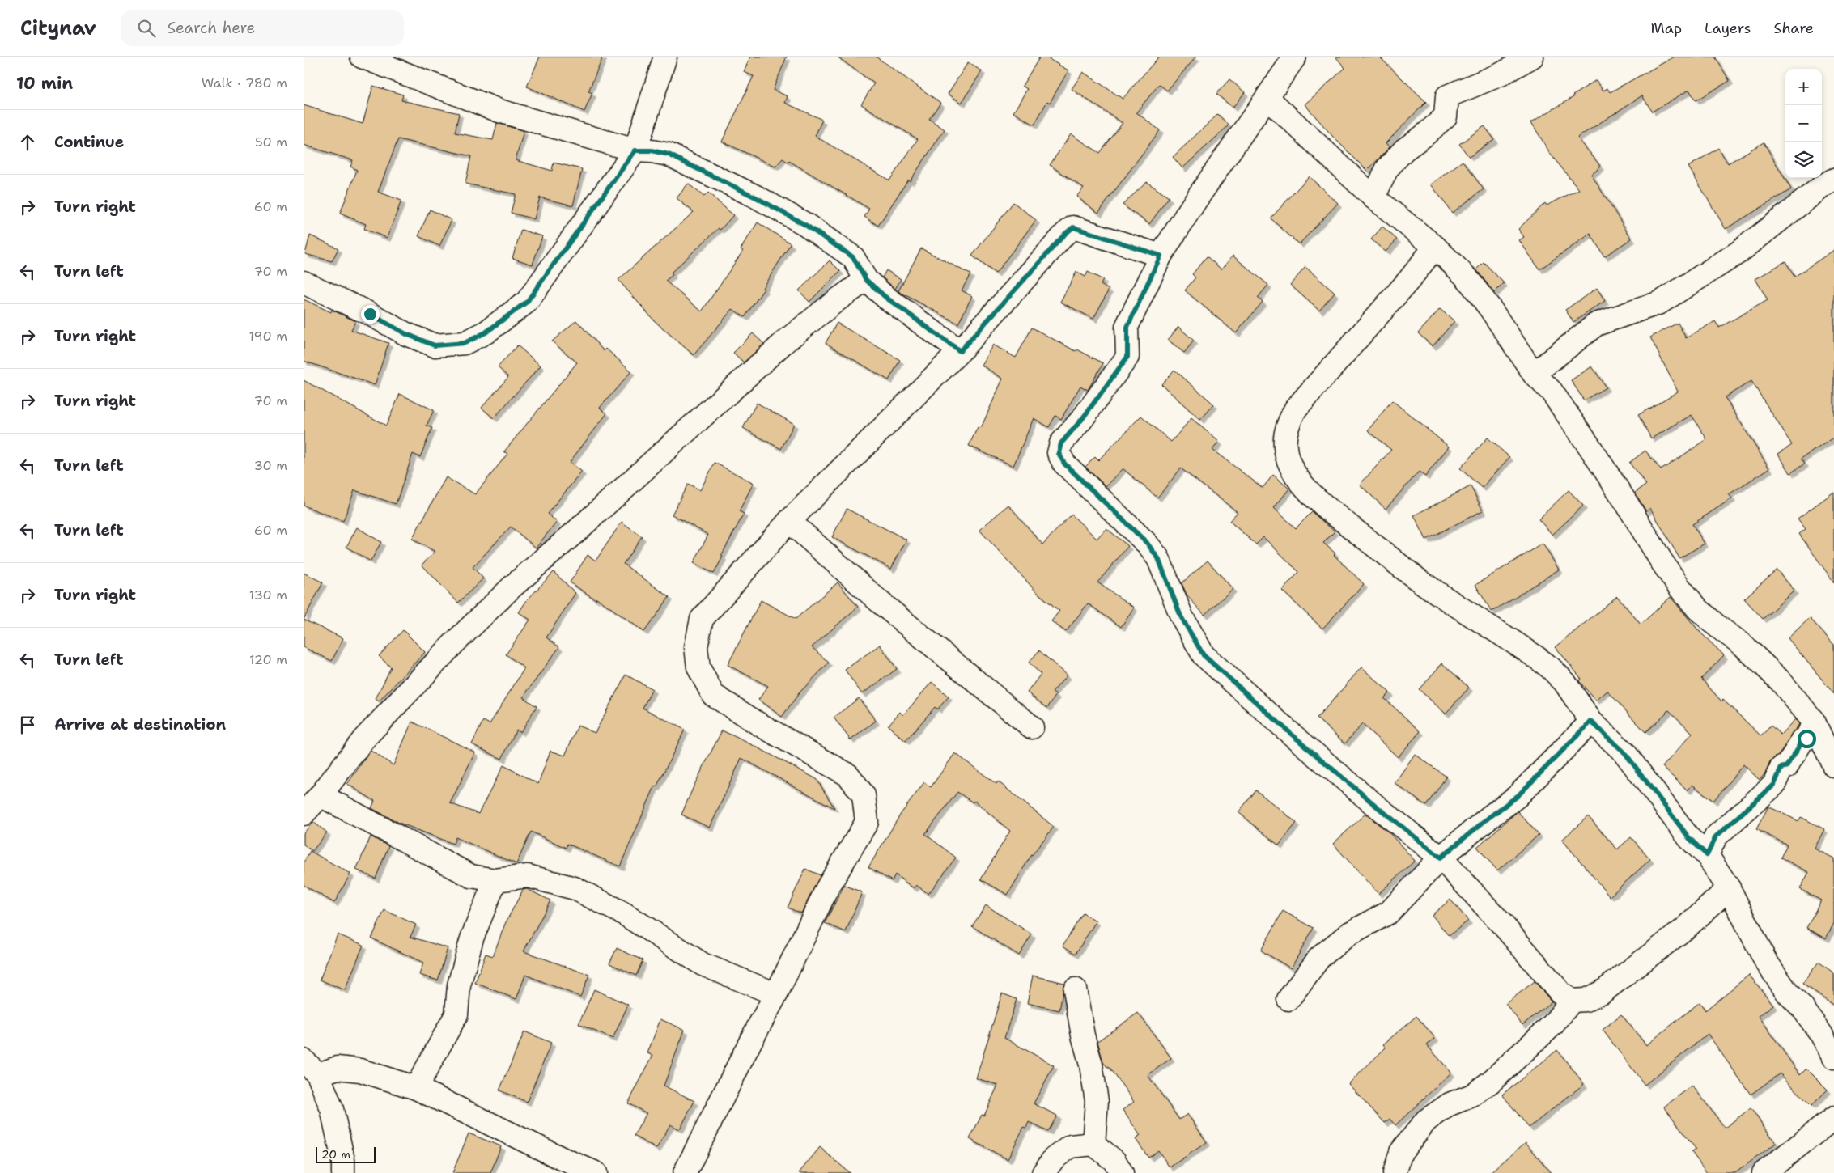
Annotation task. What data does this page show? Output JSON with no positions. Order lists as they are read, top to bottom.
{
  "scale_bar": "20 m",
  "page": {
    "header": "Citynav",
    "search": "Search here",
    "nav": ["Map", "Layers", "Share"],
    "heading": ["10 min", "Walk · 780 m"],
    "map_buttons": ["+", "−"],
    "list": [
      ["Continue", "50 m"],
      ["Turn right", "60 m"],
      ["Turn left", "70 m"],
      ["Turn right", "190 m"],
      ["Turn right", "70 m"],
      ["Turn left", "30 m"],
      ["Turn left", "60 m"],
      ["Turn right", "130 m"],
      ["Turn left", "120 m"],
      "Arrive at destination"
    ],
    "scale": "20 m"
  }
}
